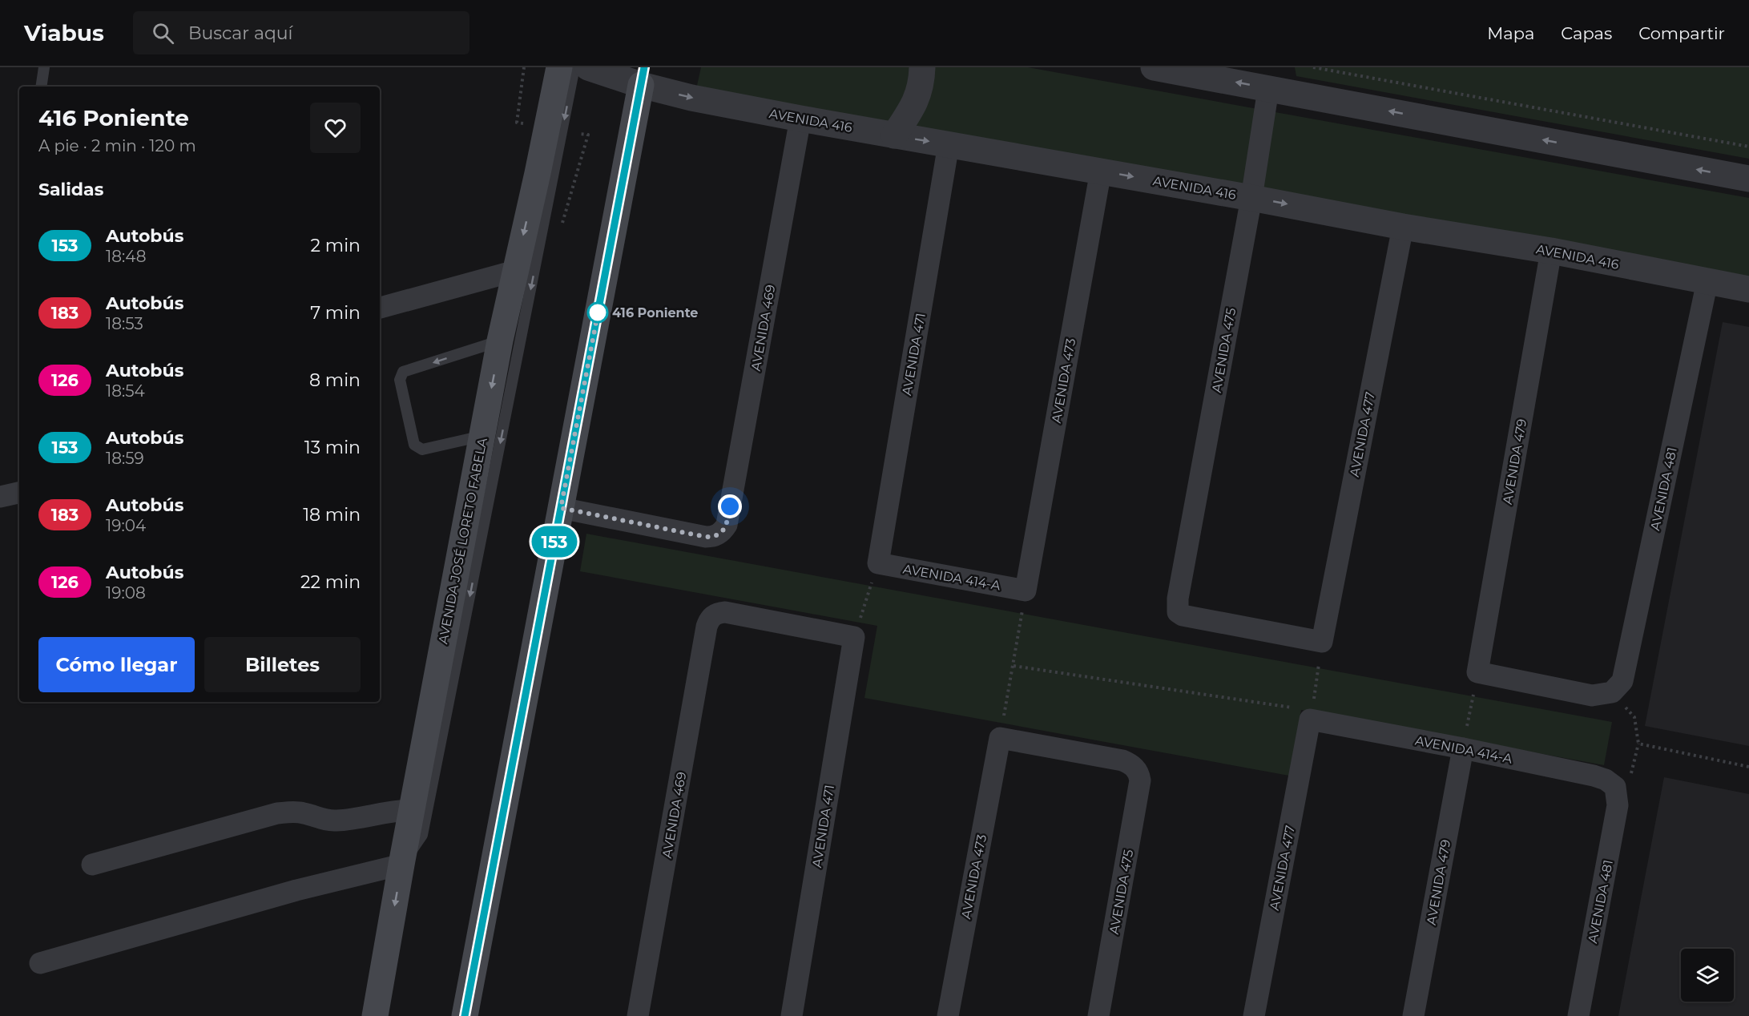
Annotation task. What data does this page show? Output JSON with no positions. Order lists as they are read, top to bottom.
{
  "streets": {
    "main road": ["AVENIDA JOSÉ LORETO FABELA"],
    "street": [
      "AVENIDA 416",
      "AVENIDA 469",
      "AVENIDA 475",
      "AVENIDA 471",
      "AVENIDA 473",
      "AVENIDA 477",
      "AVENIDA 479",
      "AVENIDA 481",
      "AVENIDA 414-A"
    ]
  },
  "crossings": [
    ["AVENIDA 416", "AVENIDA 469"],
    ["AVENIDA 416", "AVENIDA 475"],
    ["AVENIDA 416", "AVENIDA 471"],
    ["AVENIDA 416", "AVENIDA 473"],
    ["AVENIDA 416", "AVENIDA 477"],
    ["AVENIDA 416", "AVENIDA 479"],
    ["AVENIDA 416", "AVENIDA 481"],
    ["AVENIDA 469", "AVENIDA 471"],
    ["AVENIDA 475", "AVENIDA 473"],
    ["AVENIDA 475", "AVENIDA 477"],
    ["AVENIDA 471", "AVENIDA 414-A"],
    ["AVENIDA 473", "AVENIDA 414-A"],
    ["AVENIDA 477", "AVENIDA 414-A"],
    ["AVENIDA 479", "AVENIDA 414-A"],
    ["AVENIDA 481", "AVENIDA 414-A"]
  ],
  "places": ["416 Poniente"],
  "lines": ["bus line 153"],
  "page": {
    "header": "Viabus",
    "search": "Buscar aquí",
    "nav": ["Mapa", "Capas", "Compartir"],
    "on_map": "153",
    "heading": [
      ["416 Poniente", "A pie · 2 min · 120 m"],
      "Salidas"
    ],
    "list": [
      {
        "mark": "153",
        "name": "Autobús",
        "note": "18:48",
        "value": "2 min"
      },
      {
        "mark": "183",
        "name": "Autobús",
        "note": "18:53",
        "value": "7 min"
      },
      {
        "mark": "126",
        "name": "Autobús",
        "note": "18:54",
        "value": "8 min"
      },
      {
        "mark": "153",
        "name": "Autobús",
        "note": "18:59",
        "value": "13 min"
      },
      {
        "mark": "183",
        "name": "Autobús",
        "note": "19:04",
        "value": "18 min"
      },
      {
        "mark": "126",
        "name": "Autobús",
        "note": "19:08",
        "value": "22 min"
      }
    ],
    "buttons": ["Cómo llegar", "Billetes"]
  }
}
